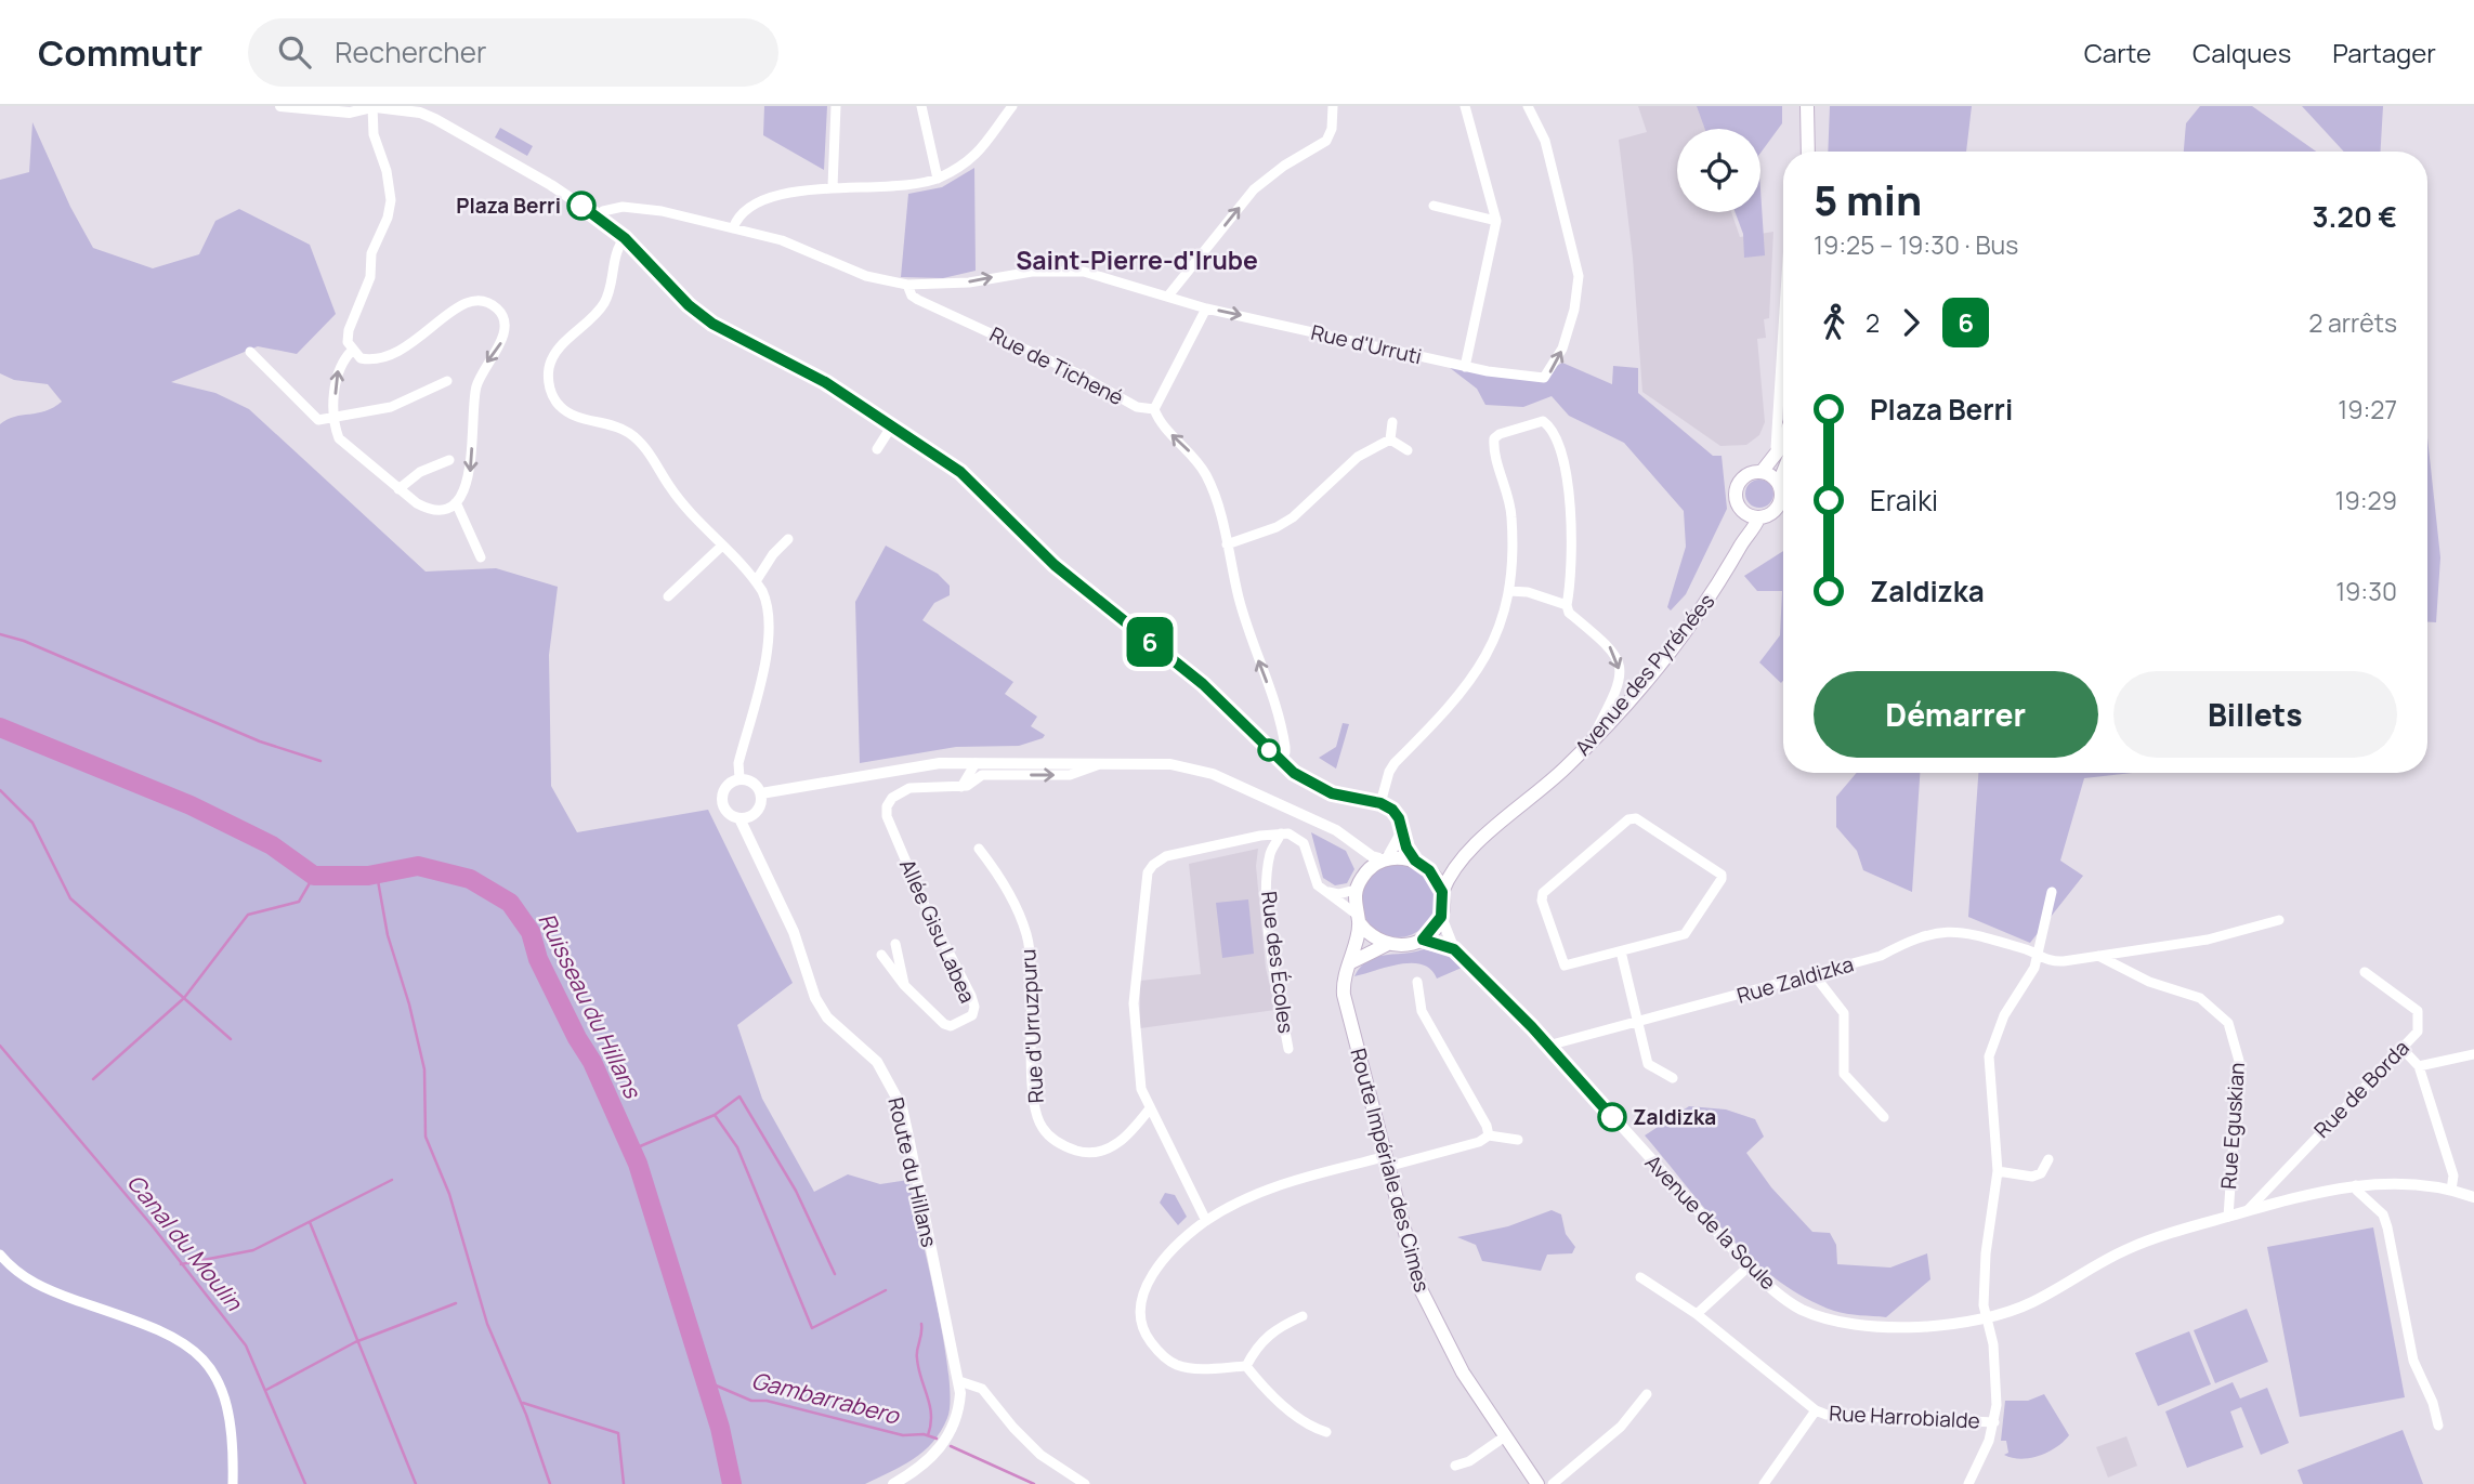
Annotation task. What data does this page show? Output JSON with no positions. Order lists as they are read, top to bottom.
{
  "streets": {
    "main road": ["Avenue des Pyrénées", "Route Impériale des Cimes"],
    "street": [
      "Rue d'Urruti",
      "Rue de Tichené",
      "Allée Gisu Labea",
      "Rue des Écoles",
      "Rue Zaldizka",
      "Rue d'Urruzpuru",
      "Rue de Borda",
      "Rue Eguskian",
      "Route du Hillans",
      "Avenue de la Soule",
      "Rue Harrobialde"
    ]
  },
  "crossings": [
    ["Rue d'Urruti", "Rue de Tichené"],
    ["Avenue des Pyrénées", "Route Impériale des Cimes"],
    ["Avenue des Pyrénées", "Avenue de la Soule"],
    ["Rue Zaldizka", "Avenue de la Soule"],
    ["Rue de Borda", "Avenue de la Soule"],
    ["Rue Eguskian", "Avenue de la Soule"],
    ["Route Impériale des Cimes", "Avenue de la Soule"]
  ],
  "districts": ["Saint-Pierre-d'Irube"],
  "water": ["Ruisseau du Hillans", "Canal du Moulin", "Gambarrabero"],
  "places": ["Plaza Berri", "Zaldizka"],
  "lines": ["bus line 6"],
  "page": {
    "header": "Commutr",
    "search": "Rechercher",
    "nav": ["Carte", "Calques", "Partager"],
    "on_map": "6",
    "heading": ["5 min", "19:25 – 19:30 · Bus", "3.20 €"],
    "legs": ["2", "6", "2 arrêts"],
    "list": [
      {
        "name": "Plaza Berri",
        "value": "19:27"
      },
      {
        "name": "Eraiki",
        "value": "19:29"
      },
      {
        "name": "Zaldizka",
        "value": "19:30"
      }
    ],
    "buttons": ["Démarrer", "Billets"]
  }
}
